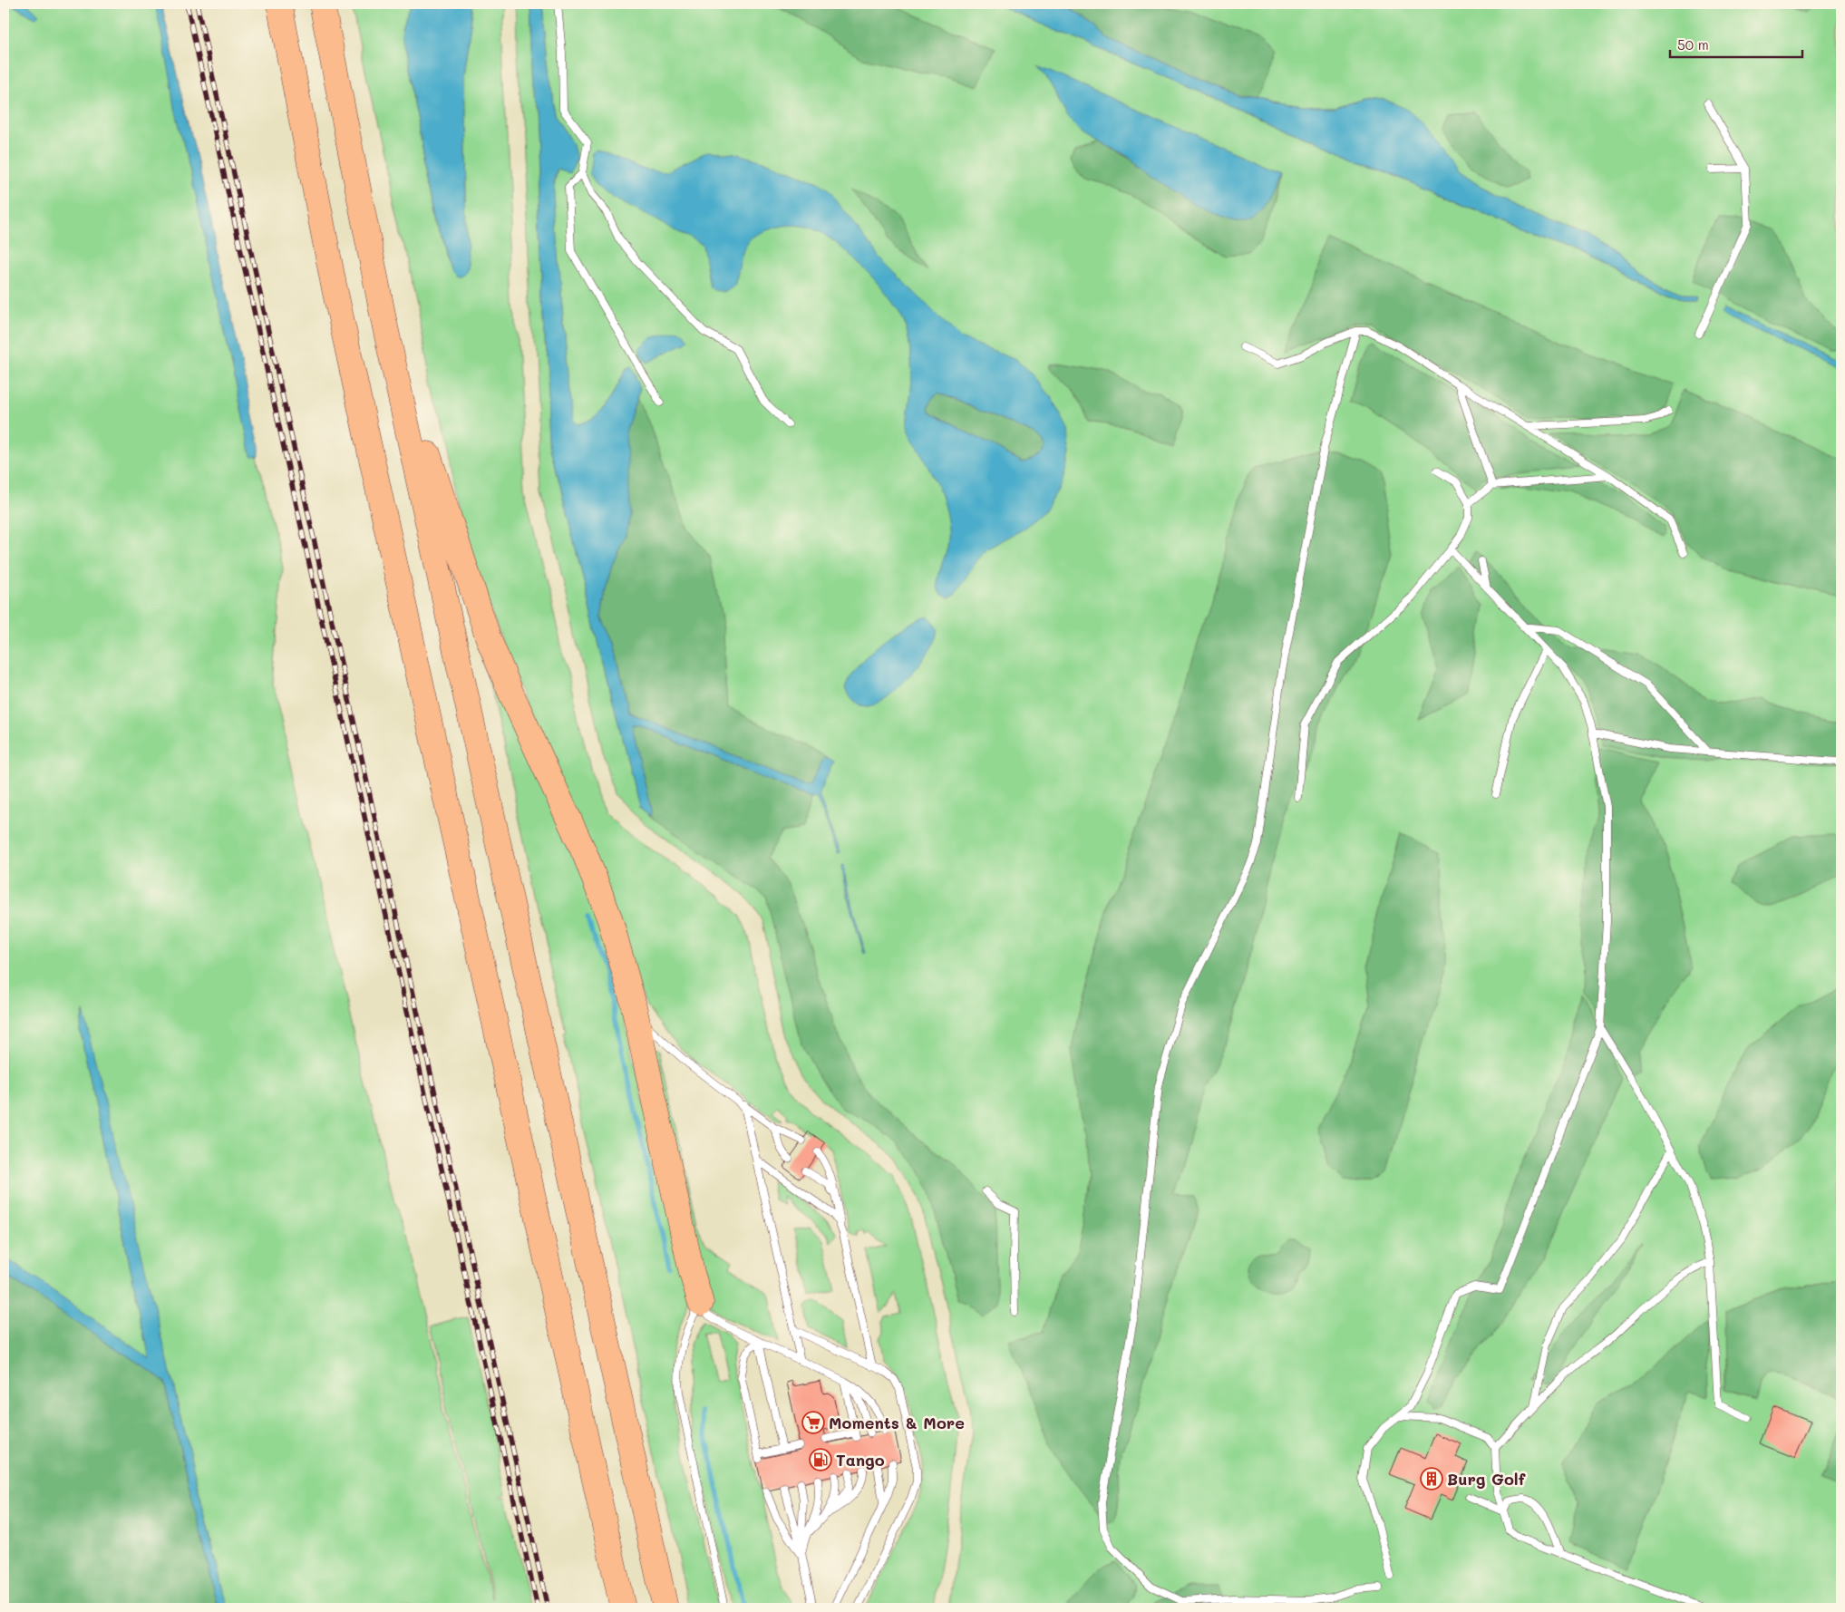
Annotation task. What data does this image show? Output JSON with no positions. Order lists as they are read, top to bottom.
{
  "places": {
    "supermarket": ["Moments & More"],
    "fuel station": ["Tango"],
    "building": ["Burg Golf"]
  },
  "scale_bar": "50 m"
}
